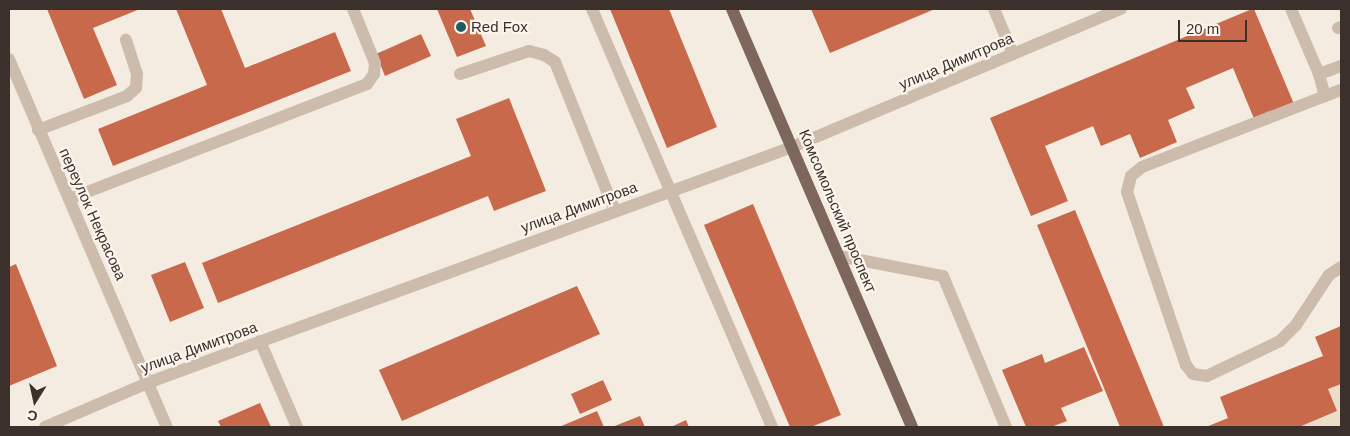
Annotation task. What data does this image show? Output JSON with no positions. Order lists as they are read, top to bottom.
{
  "streets": {
    "main road": ["Комсомольский проспект"],
    "street": ["улица Димитрова", "переулок Некрасова"]
  },
  "crossings": [
    ["улица Димитрова", "Комсомольский проспект"],
    ["улица Димитрова", "переулок Некрасова"]
  ],
  "places": ["Red Fox"],
  "scale_bar": "20 m",
  "north": "bottom"
}
